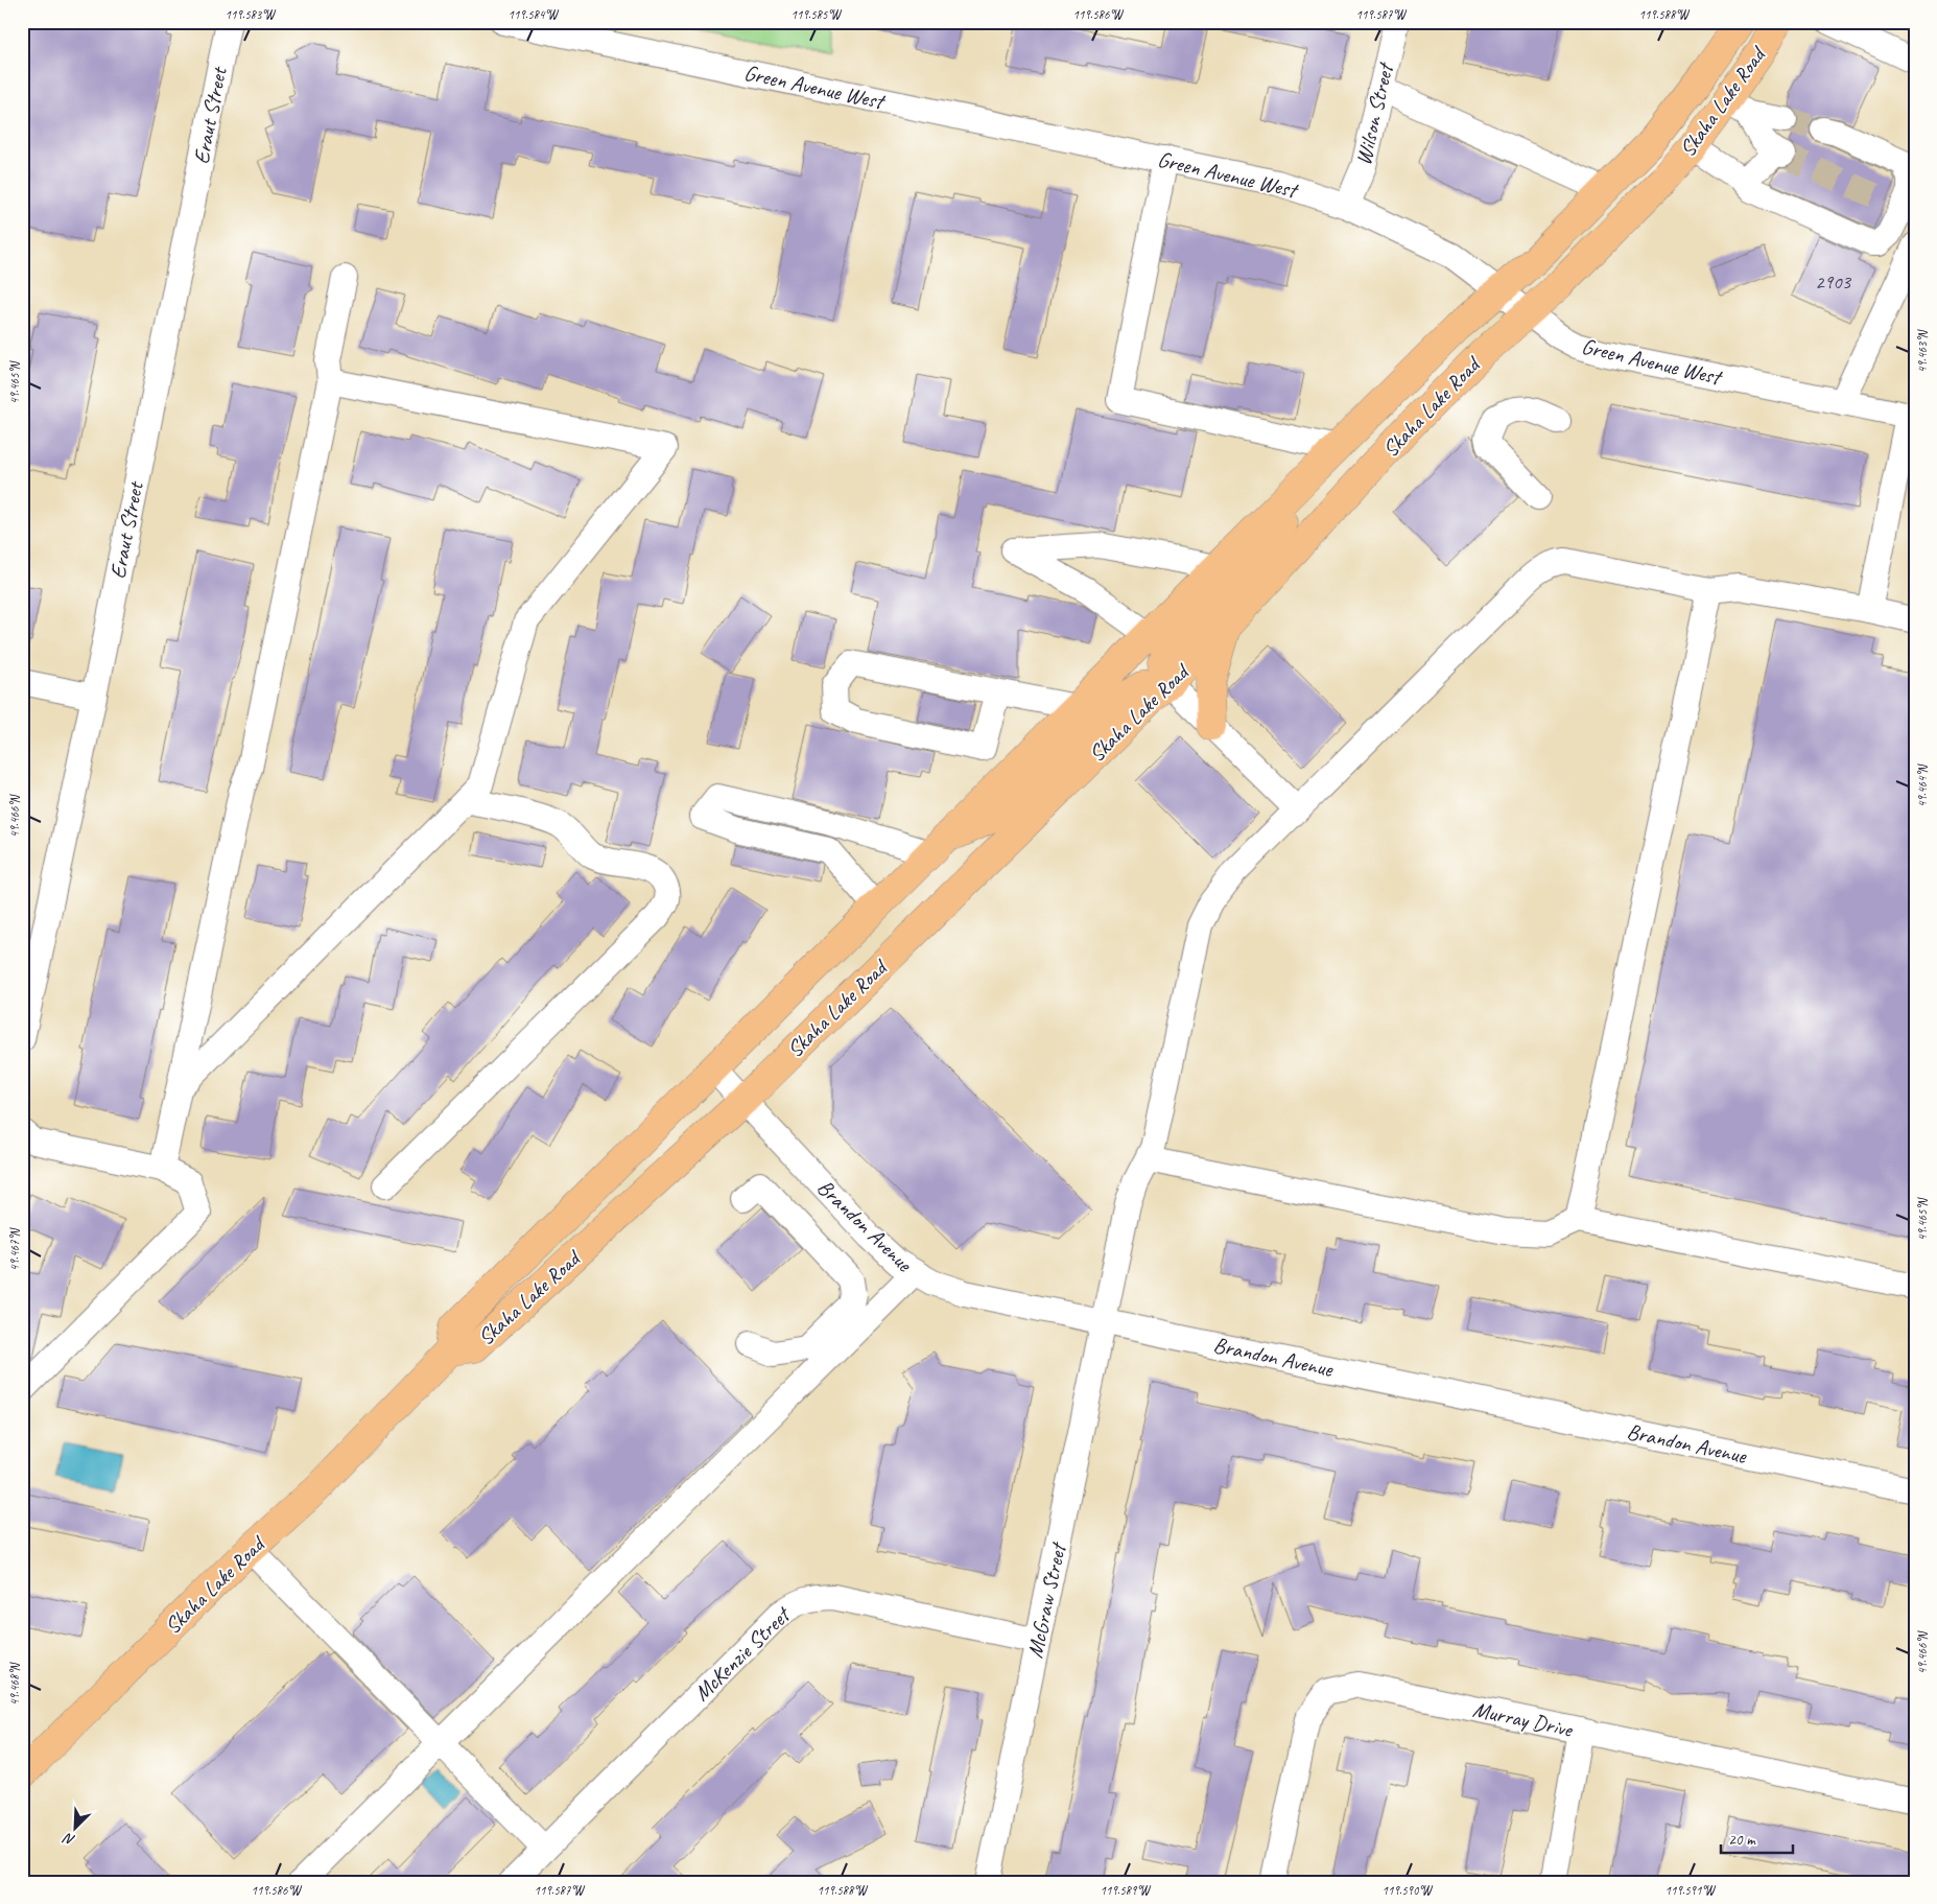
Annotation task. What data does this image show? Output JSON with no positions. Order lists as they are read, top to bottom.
{
  "streets": {
    "main road": ["Skaha Lake Road"],
    "street": [
      "Green Avenue West",
      "Wilson Street",
      "Eraut Street",
      "Brandon Avenue",
      "McGraw Street",
      "McKenzie Street",
      "Murray Drive"
    ]
  },
  "crossings": [
    ["Green Avenue West", "Skaha Lake Road"],
    ["Green Avenue West", "Wilson Street"],
    ["Skaha Lake Road", "Brandon Avenue"],
    ["Brandon Avenue", "McGraw Street"],
    ["McGraw Street", "McKenzie Street"]
  ],
  "house_numbers": ["2903"],
  "scale_bar": "20 m",
  "north": "bottom left",
  "coordinates": [
    "119.583°W",
    "119.584°W",
    "119.585°W",
    "119.586°W",
    "119.587°W",
    "119.588°W",
    "49.463°N",
    "49.465°N",
    "49.464°N",
    "49.466°N",
    "49.467°N",
    "49.468°N",
    "119.589°W",
    "119.590°W",
    "119.591°W"
  ]
}
